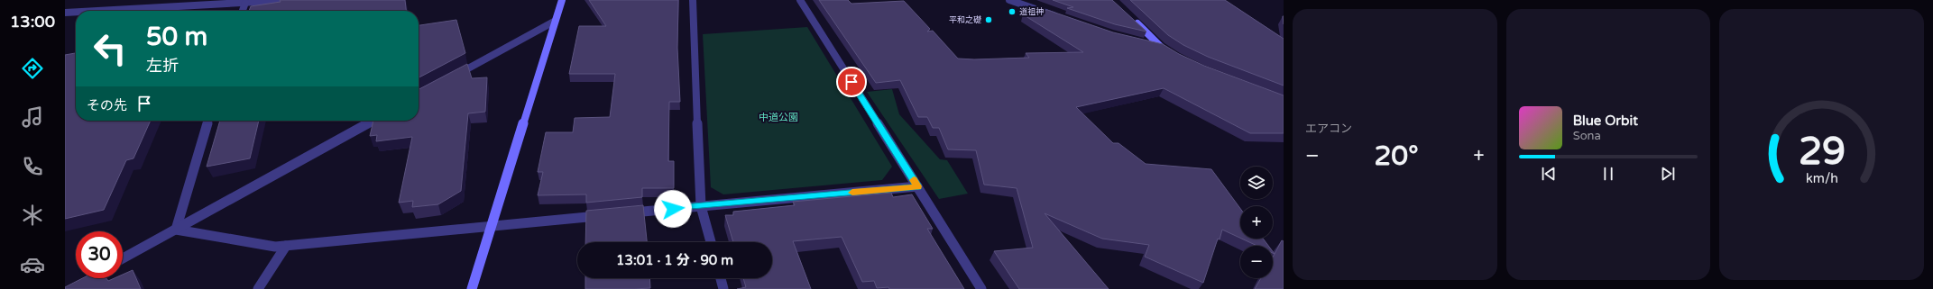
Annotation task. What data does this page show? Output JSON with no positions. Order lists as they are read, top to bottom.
{
  "parks": ["中道公園"],
  "places": ["道祖神", "平和之礎"],
  "page": {
    "tabs": "13:00",
    "tile": "エアコン",
    "turn": ["50 m", "左折"],
    "then": "その先",
    "song": ["Blue Orbit", "Sona"],
    "heat": ["−", "20°", "+"],
    "map_buttons": ["+", "−"],
    "limit": "30",
    "trip": "13:01 · 1 分 · 90 m",
    "gauge": ["29", "km/h"]
  }
}
